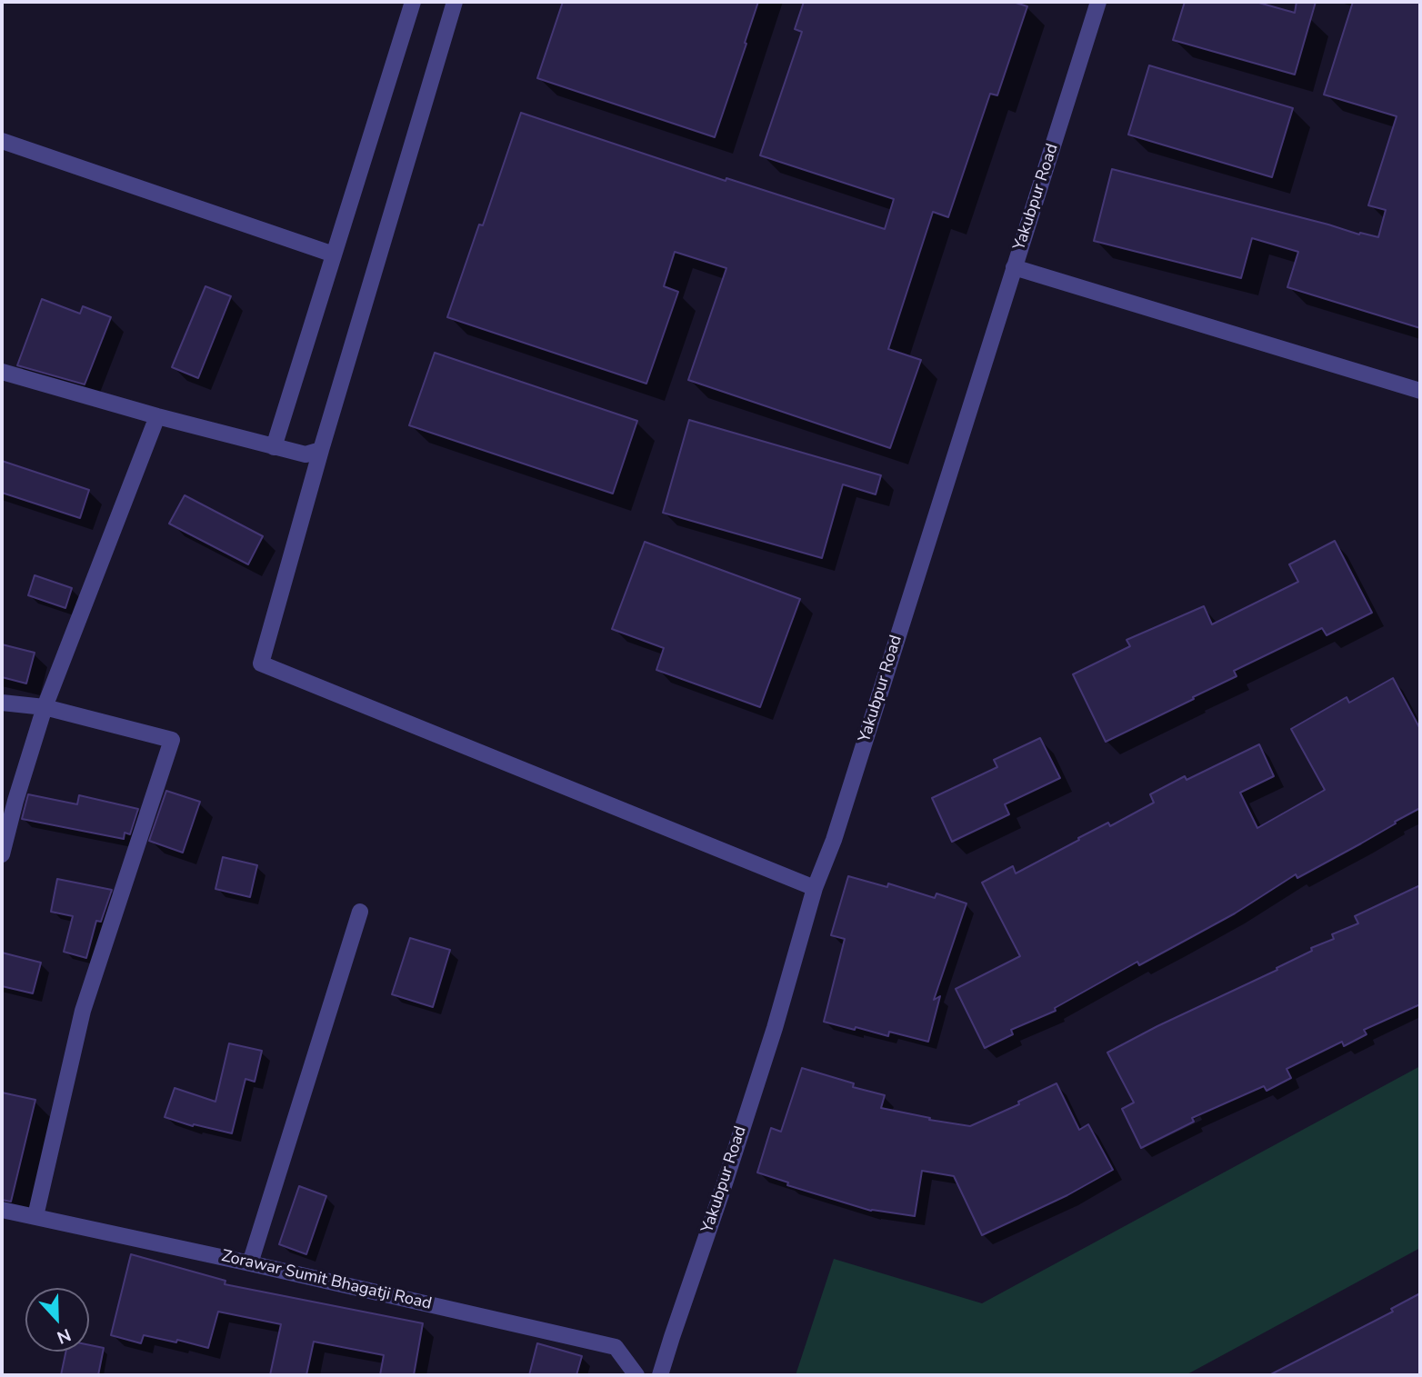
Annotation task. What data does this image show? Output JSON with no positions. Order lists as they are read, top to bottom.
{
  "streets": {
    "street": ["Yakubpur Road", "Zorawar Sumit Bhagatji Road"]
  },
  "north": "bottom"
}
